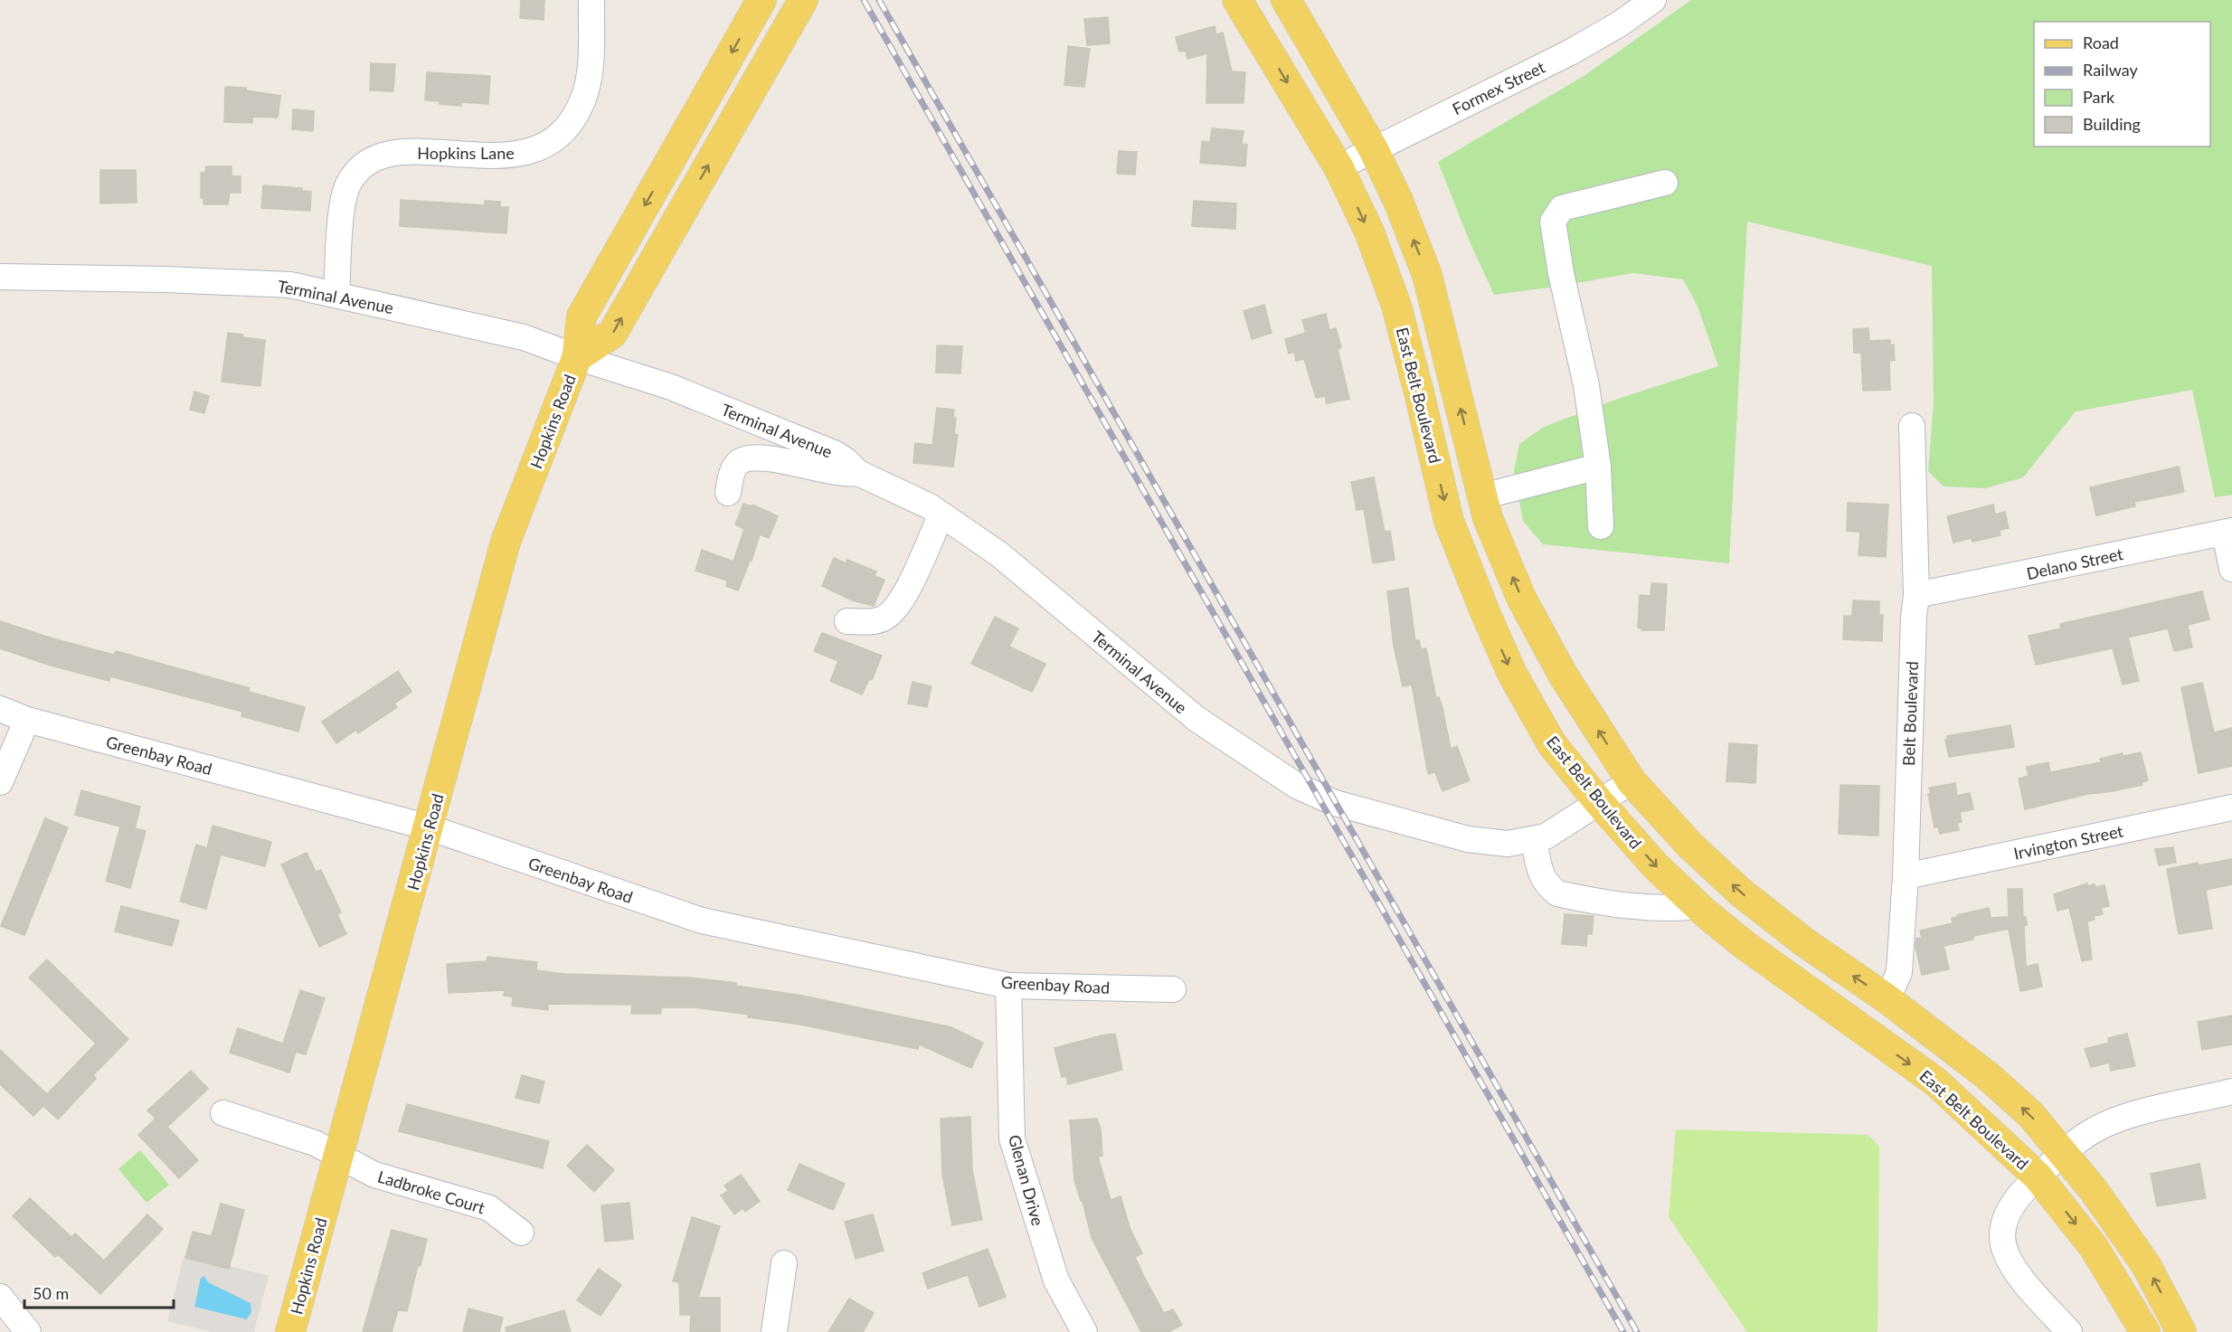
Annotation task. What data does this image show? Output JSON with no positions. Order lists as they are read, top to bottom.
{
  "streets": {
    "main road": ["East Belt Boulevard", "Hopkins Road"],
    "street": [
      "Formex Street",
      "Hopkins Lane",
      "Terminal Avenue",
      "Delano Street",
      "Belt Boulevard",
      "Greenbay Road",
      "Irvington Street",
      "Glenan Drive",
      "Ladbroke Court"
    ]
  },
  "crossings": [
    ["Formex Street", "East Belt Boulevard"],
    ["Hopkins Lane", "Terminal Avenue"],
    ["Terminal Avenue", "East Belt Boulevard"],
    ["Terminal Avenue", "Hopkins Road"],
    ["Hopkins Road", "Greenbay Road"],
    ["Hopkins Road", "Ladbroke Court"],
    ["Delano Street", "Belt Boulevard"],
    ["Belt Boulevard", "Irvington Street"],
    ["Greenbay Road", "Glenan Drive"]
  ],
  "legend": [
    "Road",
    "Railway",
    "Park",
    "Building"
  ],
  "scale_bar": "50 m"
}
